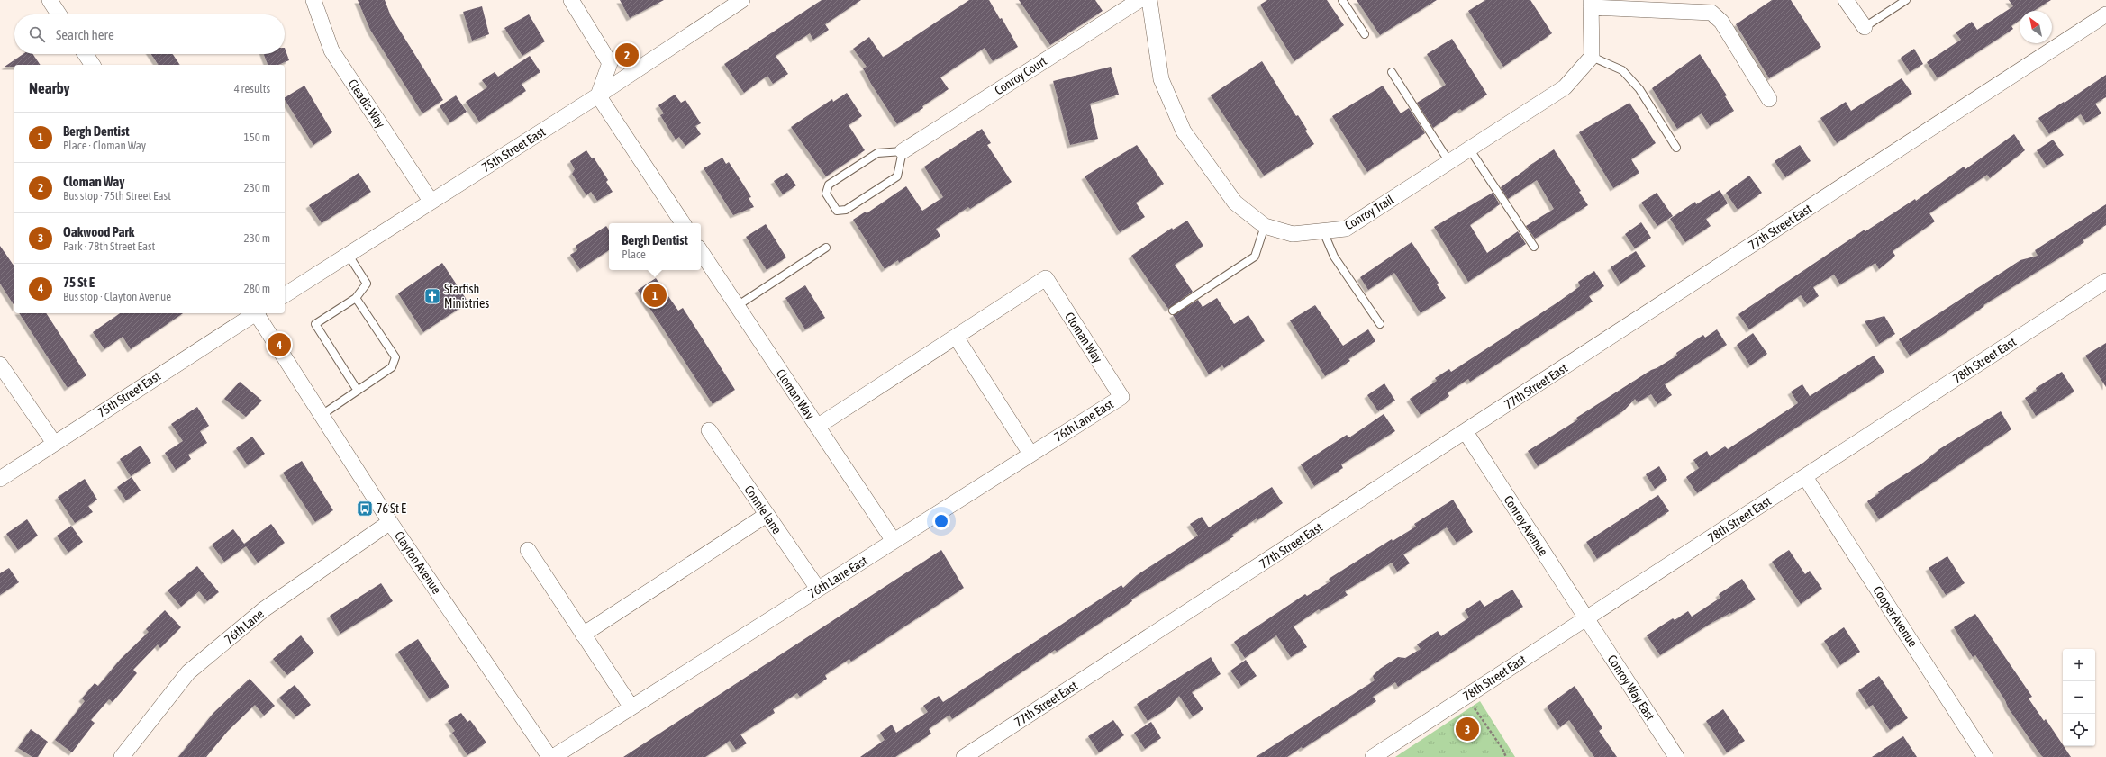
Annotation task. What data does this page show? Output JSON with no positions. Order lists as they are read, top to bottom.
{
  "streets": {
    "street": [
      "Conroy Court",
      "Cleadis Way",
      "75th Street East",
      "Conroy Trail",
      "77th Street East",
      "Cloman Way",
      "78th Street East",
      "76th Lane East",
      "Connie lane",
      "Conroy Avenue",
      "Clayton Avenue",
      "Cooper Avenue",
      "76th Lane",
      "Conroy Way East"
    ]
  },
  "crossings": [
    ["Cleadis Way", "75th Street East"],
    ["77th Street East", "Conroy Avenue"],
    ["Cloman Way", "76th Lane East"],
    ["78th Street East", "Conroy Avenue"],
    ["78th Street East", "Cooper Avenue"],
    ["78th Street East", "Conroy Way East"],
    ["76th Lane East", "Connie lane"],
    ["Conroy Avenue", "Conroy Way East"],
    ["Clayton Avenue", "76th Lane"]
  ],
  "places": {
    "church": ["Starfish Ministries"],
    "bus stop": ["76 St E"]
  },
  "north": "top left",
  "page": {
    "search": "Search here",
    "pins": [
      "2",
      "1",
      "4",
      "3"
    ],
    "heading": ["Nearby", "4 results"],
    "list": [
      {
        "mark": "1",
        "name": "Bergh Dentist",
        "note": "Place · Cloman Way",
        "value": "150 m"
      },
      {
        "mark": "2",
        "name": "Cloman Way",
        "note": "Bus stop · 75th Street East",
        "value": "230 m"
      },
      {
        "mark": "3",
        "name": "Oakwood Park",
        "note": "Park · 78th Street East",
        "value": "230 m"
      },
      {
        "mark": "4",
        "name": "75 St E",
        "note": "Bus stop · Clayton Avenue",
        "value": "280 m"
      }
    ],
    "popup": ["Bergh Dentist", "Place"],
    "map_buttons": ["+", "−"]
  }
}
